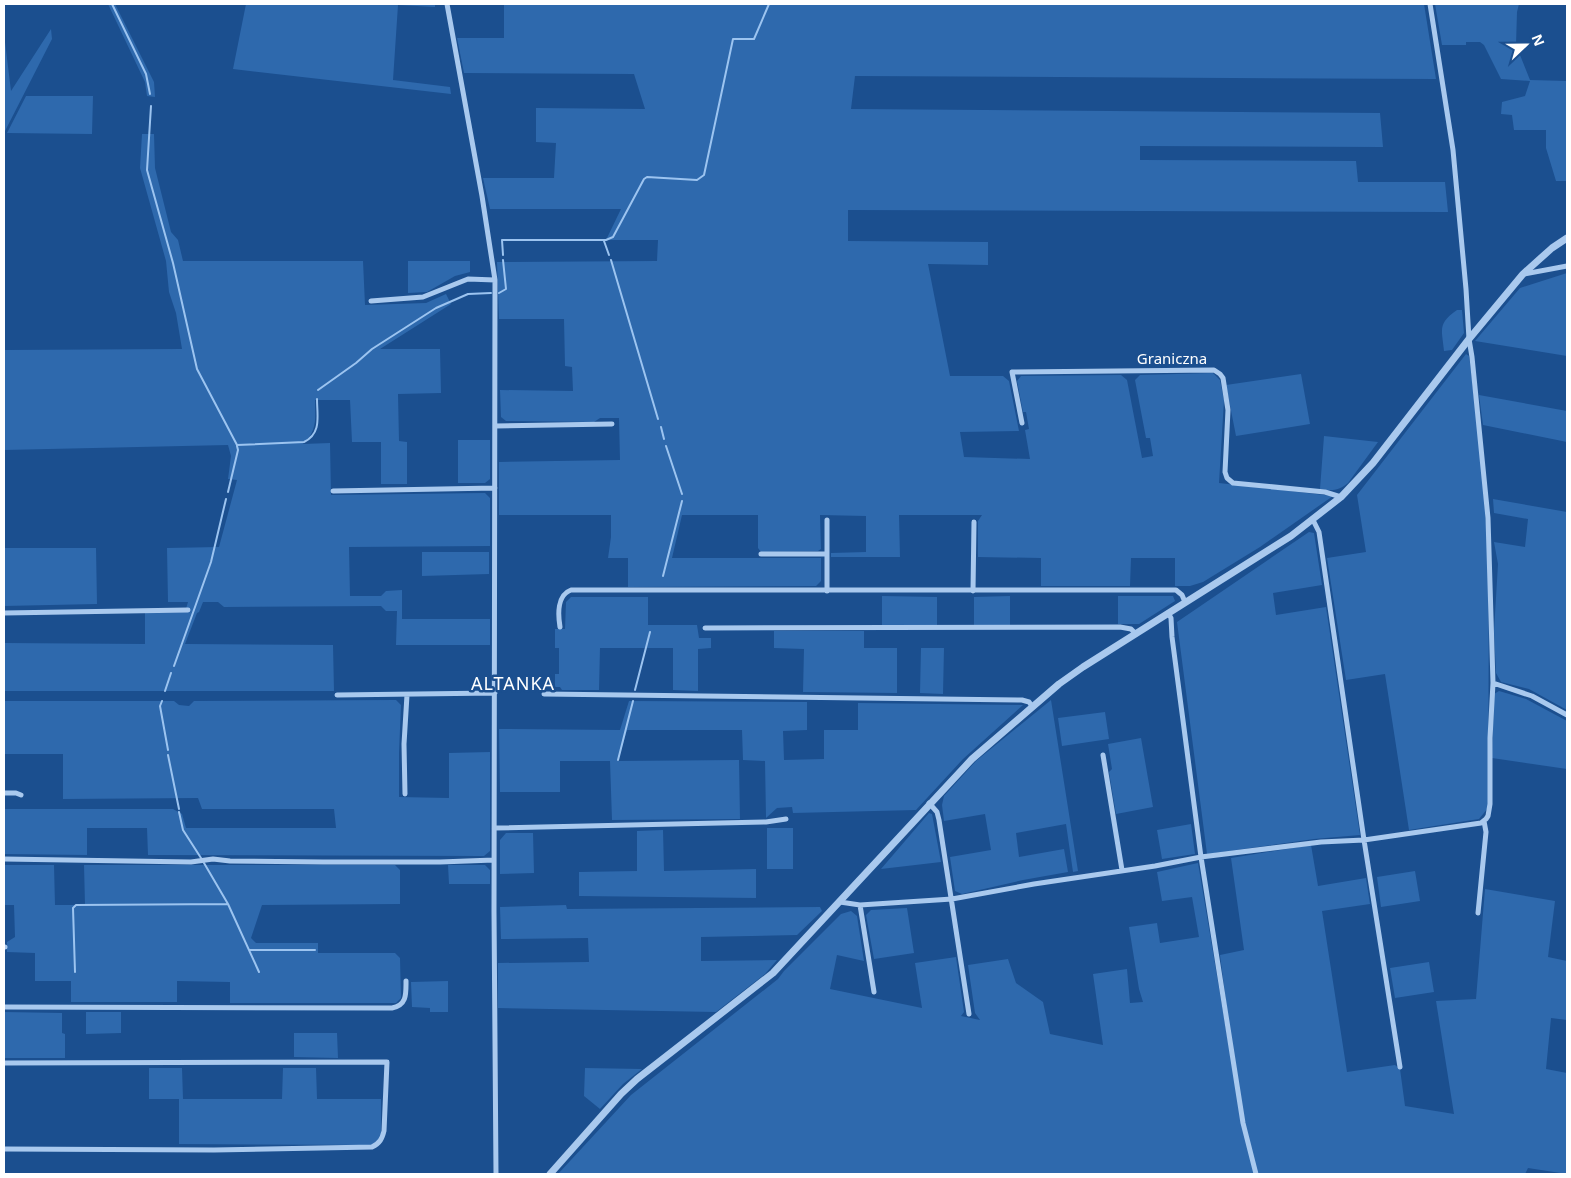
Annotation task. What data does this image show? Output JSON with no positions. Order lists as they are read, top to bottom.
{
  "streets": {
    "street": ["Graniczna"]
  },
  "districts": ["ALTANKA"],
  "north": "right"
}
